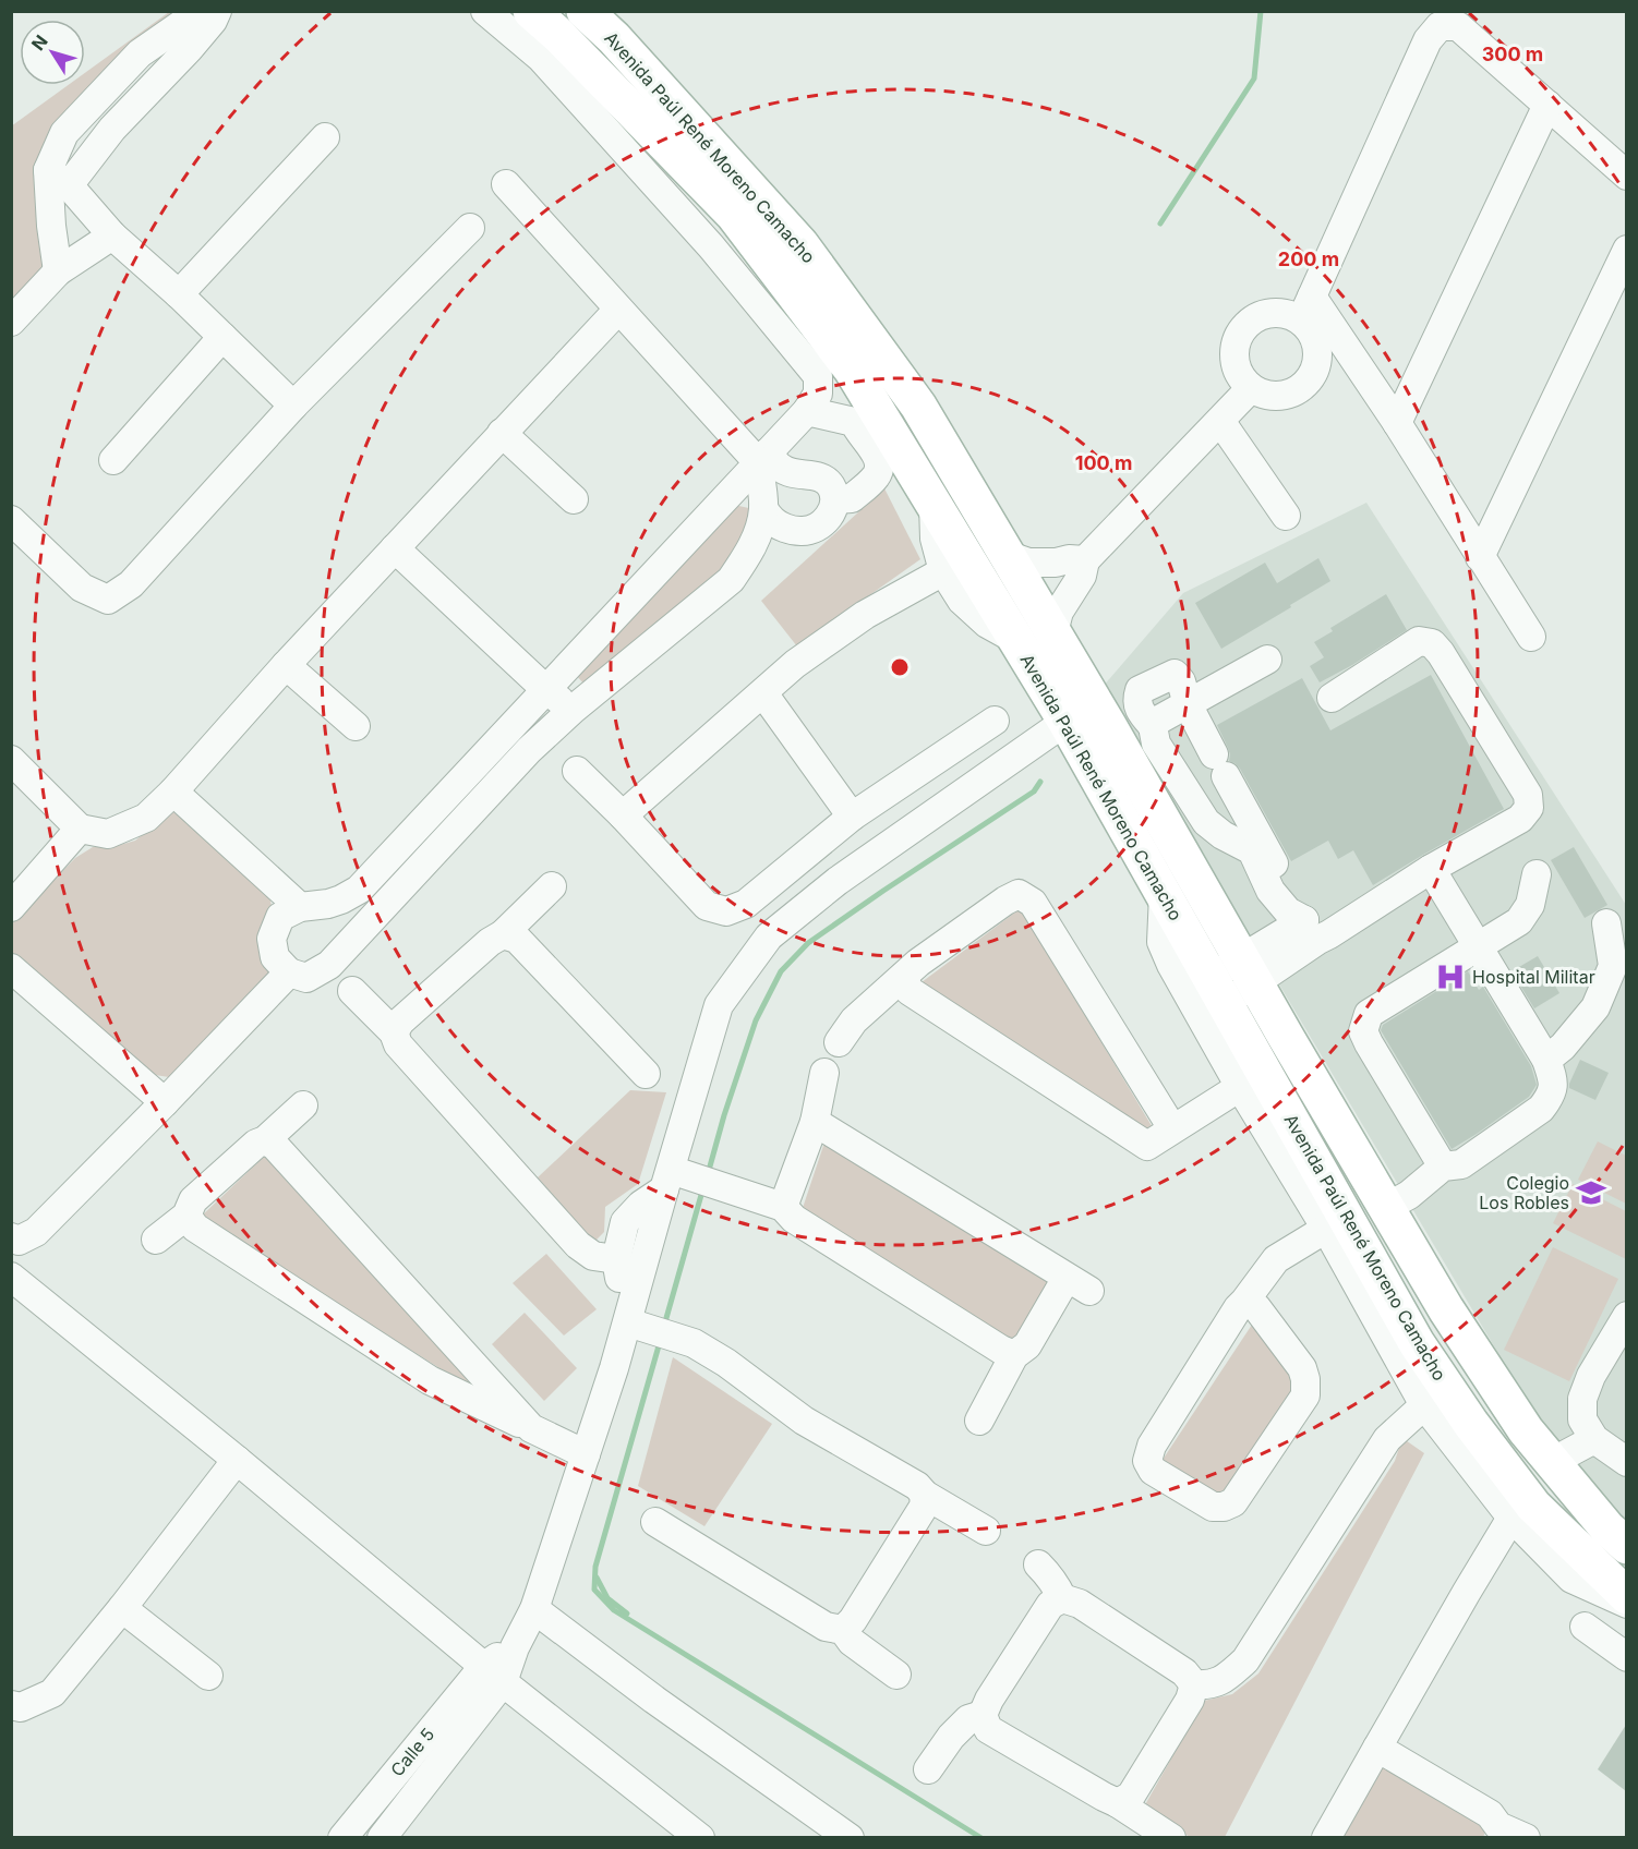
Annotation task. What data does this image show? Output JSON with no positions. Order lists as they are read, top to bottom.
{
  "streets": {
    "main road": ["Avenida Paúl René Moreno Camacho"],
    "street": ["Calle 5"]
  },
  "places": {
    "hospital": ["Hospital Militar"],
    "school or university": ["Colegio Los Robles"]
  },
  "north": "top left",
  "rings": ["300 m", "200 m", "100 m"]
}
